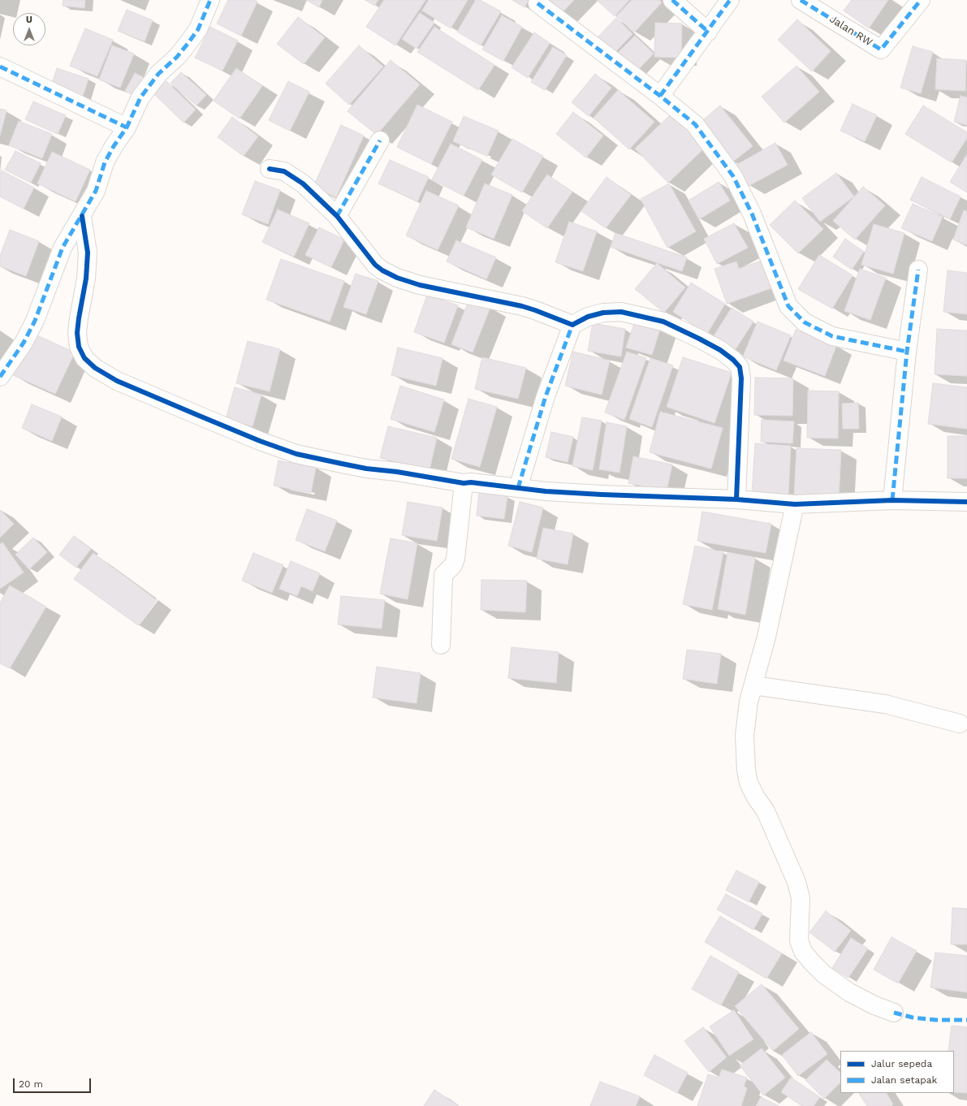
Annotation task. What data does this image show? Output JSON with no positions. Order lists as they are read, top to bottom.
{
  "streets": {
    "street": ["Jalan RW"]
  },
  "legend": ["Jalur sepeda", "Jalan setapak"],
  "scale_bar": "20 m",
  "north": "top"
}
